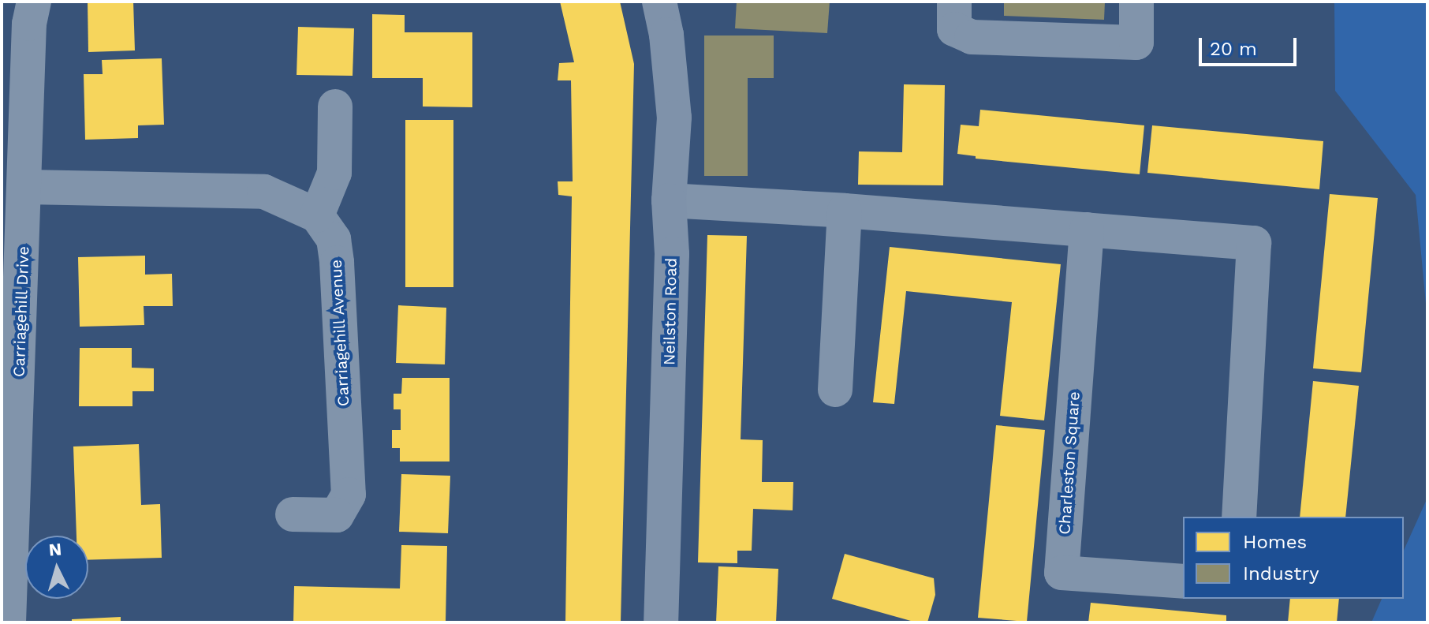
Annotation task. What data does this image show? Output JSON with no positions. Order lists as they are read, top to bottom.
{
  "streets": {
    "main road": ["Neilston Road"],
    "street": ["Carriagehill Drive", "Carriagehill Avenue", "Charleston Square"]
  },
  "legend": ["Homes", "Industry"],
  "scale_bar": "20 m",
  "north": "top"
}
